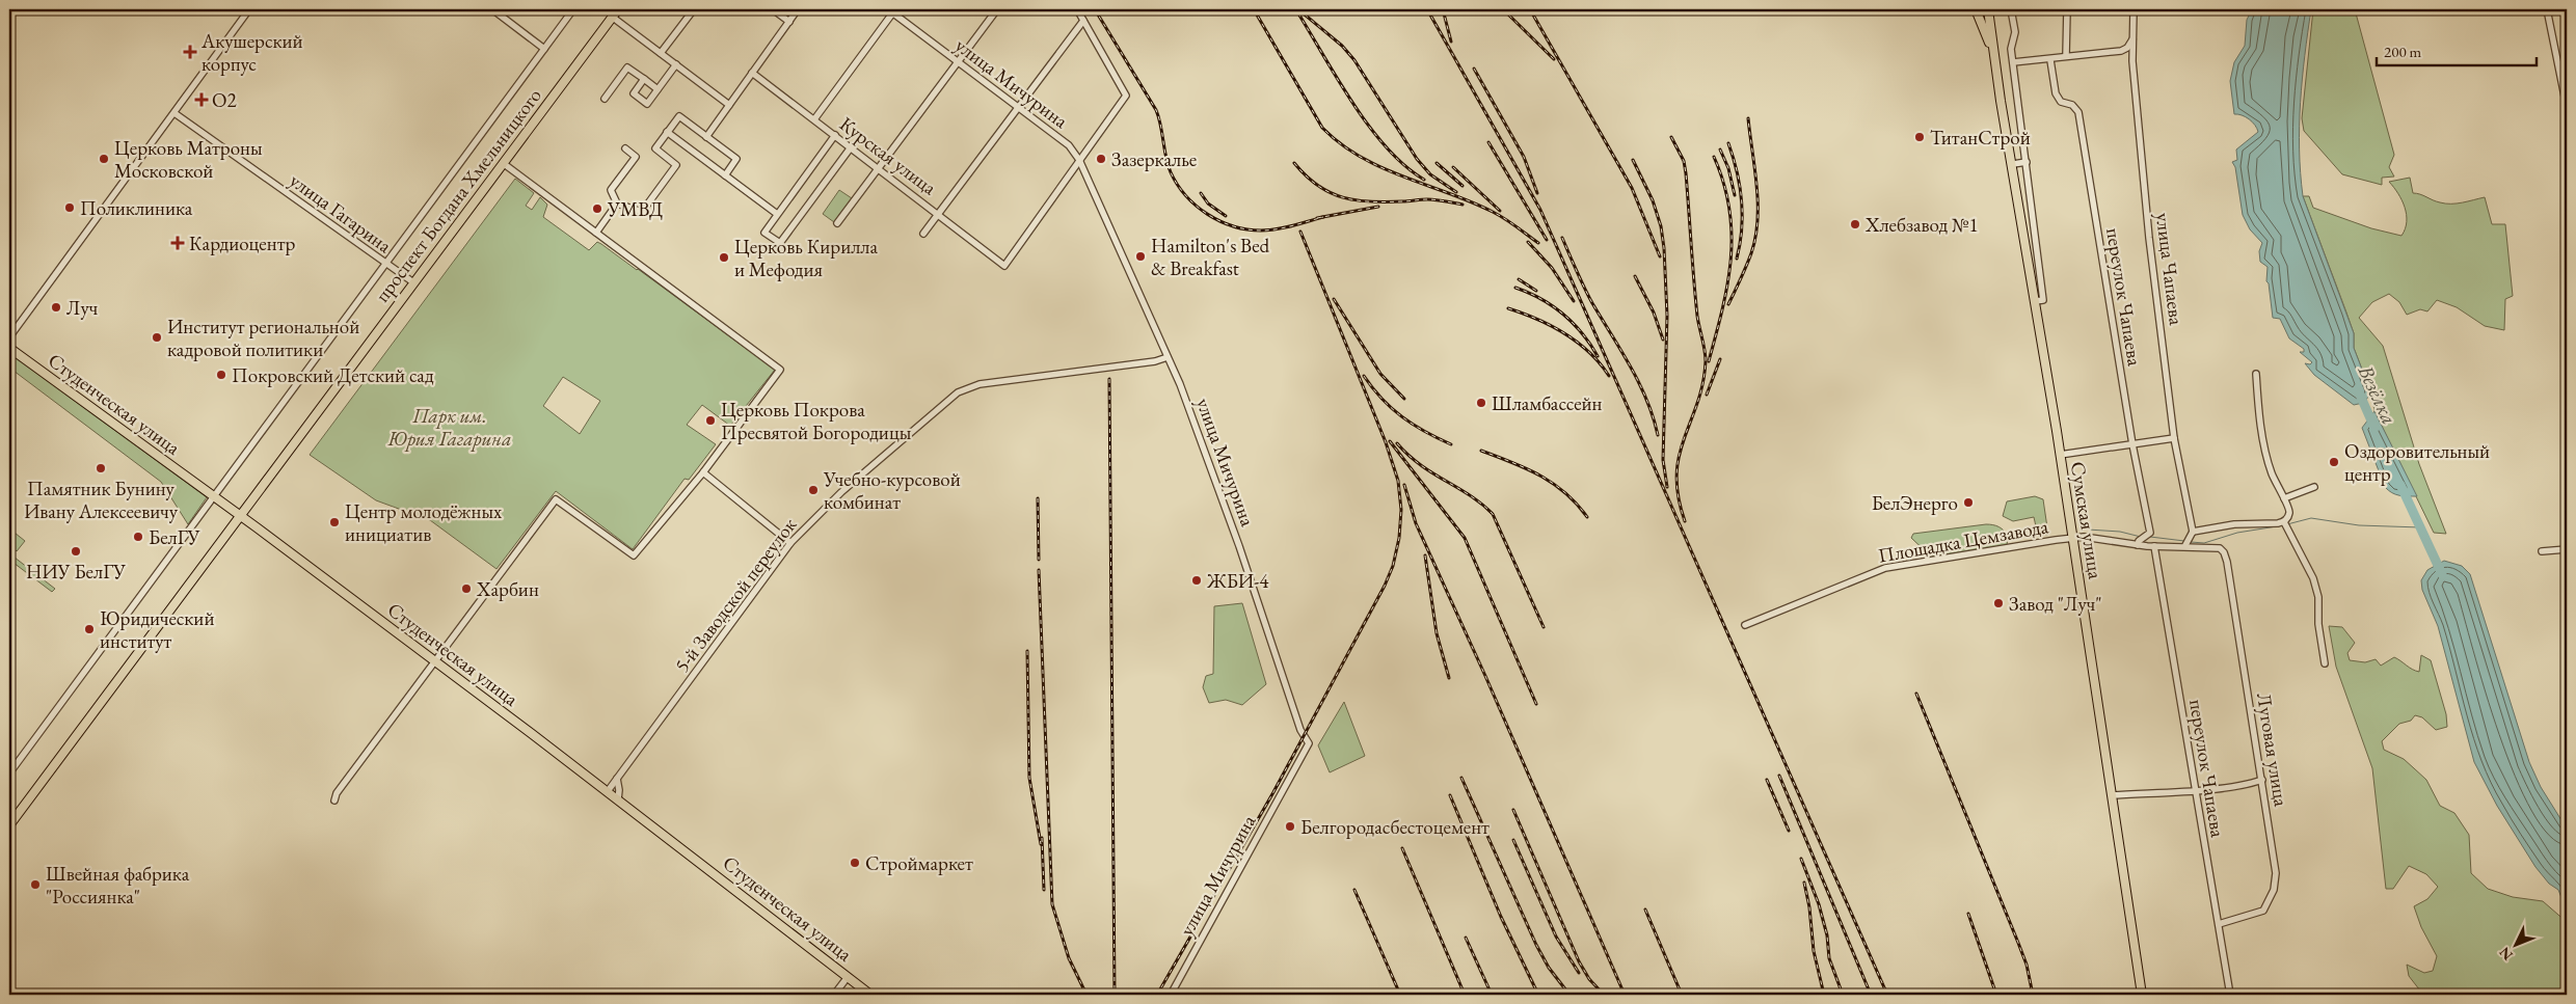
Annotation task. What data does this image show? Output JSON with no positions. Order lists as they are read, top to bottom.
{
  "streets": {
    "main road": ["проспект Богдана Хмельницкого", "Студенческая улица", "Сумская улица"],
    "street": [
      "улица Мичурина",
      "Курская улица",
      "улица Гагарина",
      "улица Чапаева",
      "переулок Чапаева",
      "Площадка Цемзавода",
      "5-й Заводской переулок",
      "Луговая улица"
    ]
  },
  "crossings": [
    ["улица Мичурина", "Курская улица"],
    ["улица Мичурина", "5-й Заводской переулок"],
    ["проспект Богдана Хмельницкого", "улица Гагарина"],
    ["проспект Богдана Хмельницкого", "Студенческая улица"],
    ["переулок Чапаева", "Площадка Цемзавода"],
    ["переулок Чапаева", "Луговая улица"],
    ["Студенческая улица", "5-й Заводской переулок"],
    ["Сумская улица", "Площадка Цемзавода"],
    ["Площадка Цемзавода", "Луговая улица"]
  ],
  "water": ["Везёлка"],
  "parks": ["Парк им. Юрия Гагарина"],
  "places": {
    "health": ["Акушерский корпус", "O2", "Кардиоцентр"],
    "other": [
      "ТитанСтрой",
      "Церковь Матроны Московской",
      "Зазеркалье",
      "Поликлиника",
      "УМВД",
      "Хлебзавод №1",
      "Hamilton's Bed & Breakfast",
      "Церковь Кирилла и Мефодия",
      "Луч",
      "Институт региональной кадровой политики",
      "Покровский Детский сад",
      "Шламбассейн",
      "Церковь Покрова Пресвятой Богородицы",
      "Оздоровительный центр",
      "Памятник Бунину Ивану Алексеевичу",
      "Учебно-курсовой комбинат",
      "БелЭнерго",
      "Центр молодёжных инициатив",
      "БелГУ",
      "НИУ БелГУ",
      "ЖБИ-4",
      "Харбин",
      "Завод \"Луч\"",
      "Юридический институт",
      "Белгородасбестоцемент",
      "Строймаркет",
      "Швейная фабрика \"Россиянка\""
    ]
  },
  "scale_bar": "200 m",
  "north": "bottom left"
}
